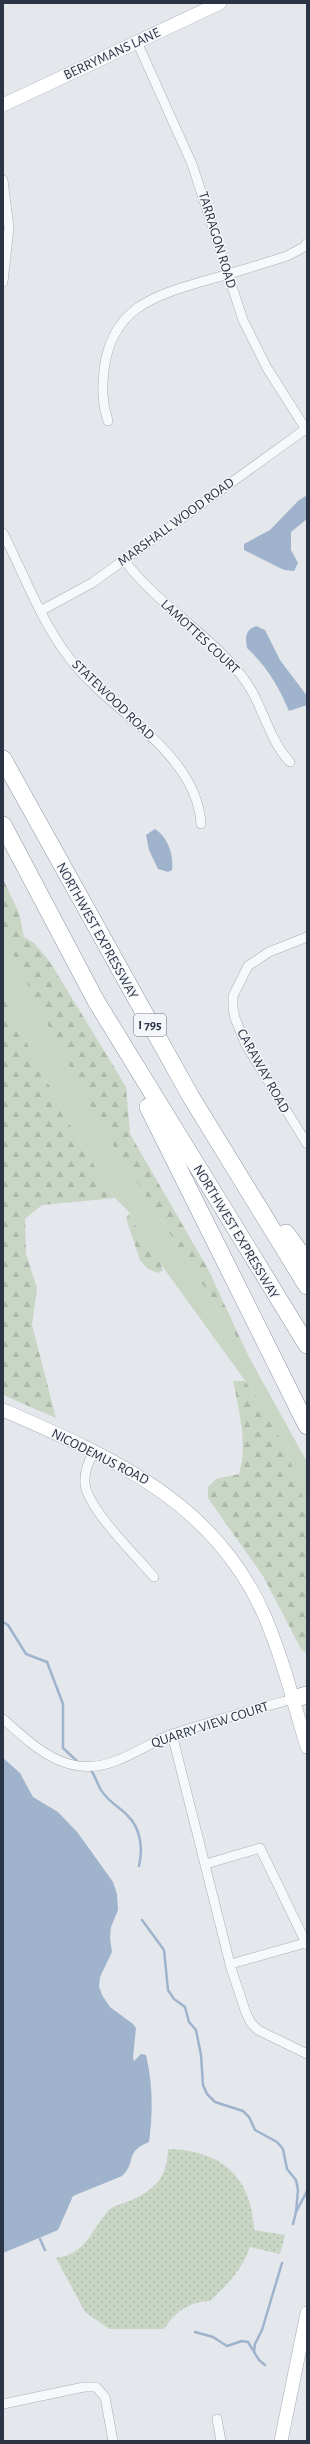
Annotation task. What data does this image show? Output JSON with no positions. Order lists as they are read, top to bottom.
{
  "streets": {
    "highway": ["NORTHWEST EXPRESSWAY", "I 795"],
    "street": [
      "BERRYMANS LANE",
      "TARRAGON ROAD",
      "MARSHALL WOOD ROAD",
      "LAMOTTES COURT",
      "STATEWOOD ROAD",
      "CARAWAY ROAD",
      "NICODEMUS ROAD",
      "QUARRY VIEW COURT"
    ]
  },
  "crossings": [
    ["BERRYMANS LANE", "TARRAGON ROAD"],
    ["TARRAGON ROAD", "MARSHALL WOOD ROAD"],
    ["MARSHALL WOOD ROAD", "LAMOTTES COURT"],
    ["MARSHALL WOOD ROAD", "STATEWOOD ROAD"],
    ["NICODEMUS ROAD", "QUARRY VIEW COURT"]
  ]
}
